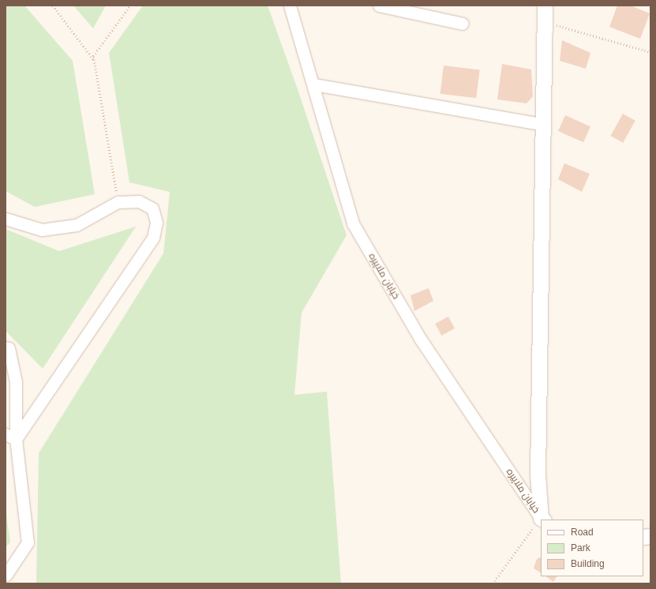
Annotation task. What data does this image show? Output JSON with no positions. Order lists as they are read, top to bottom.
{
  "streets": {
    "street": ["خیابان ملاپیره"]
  },
  "legend": ["Road", "Park", "Building"]
}
